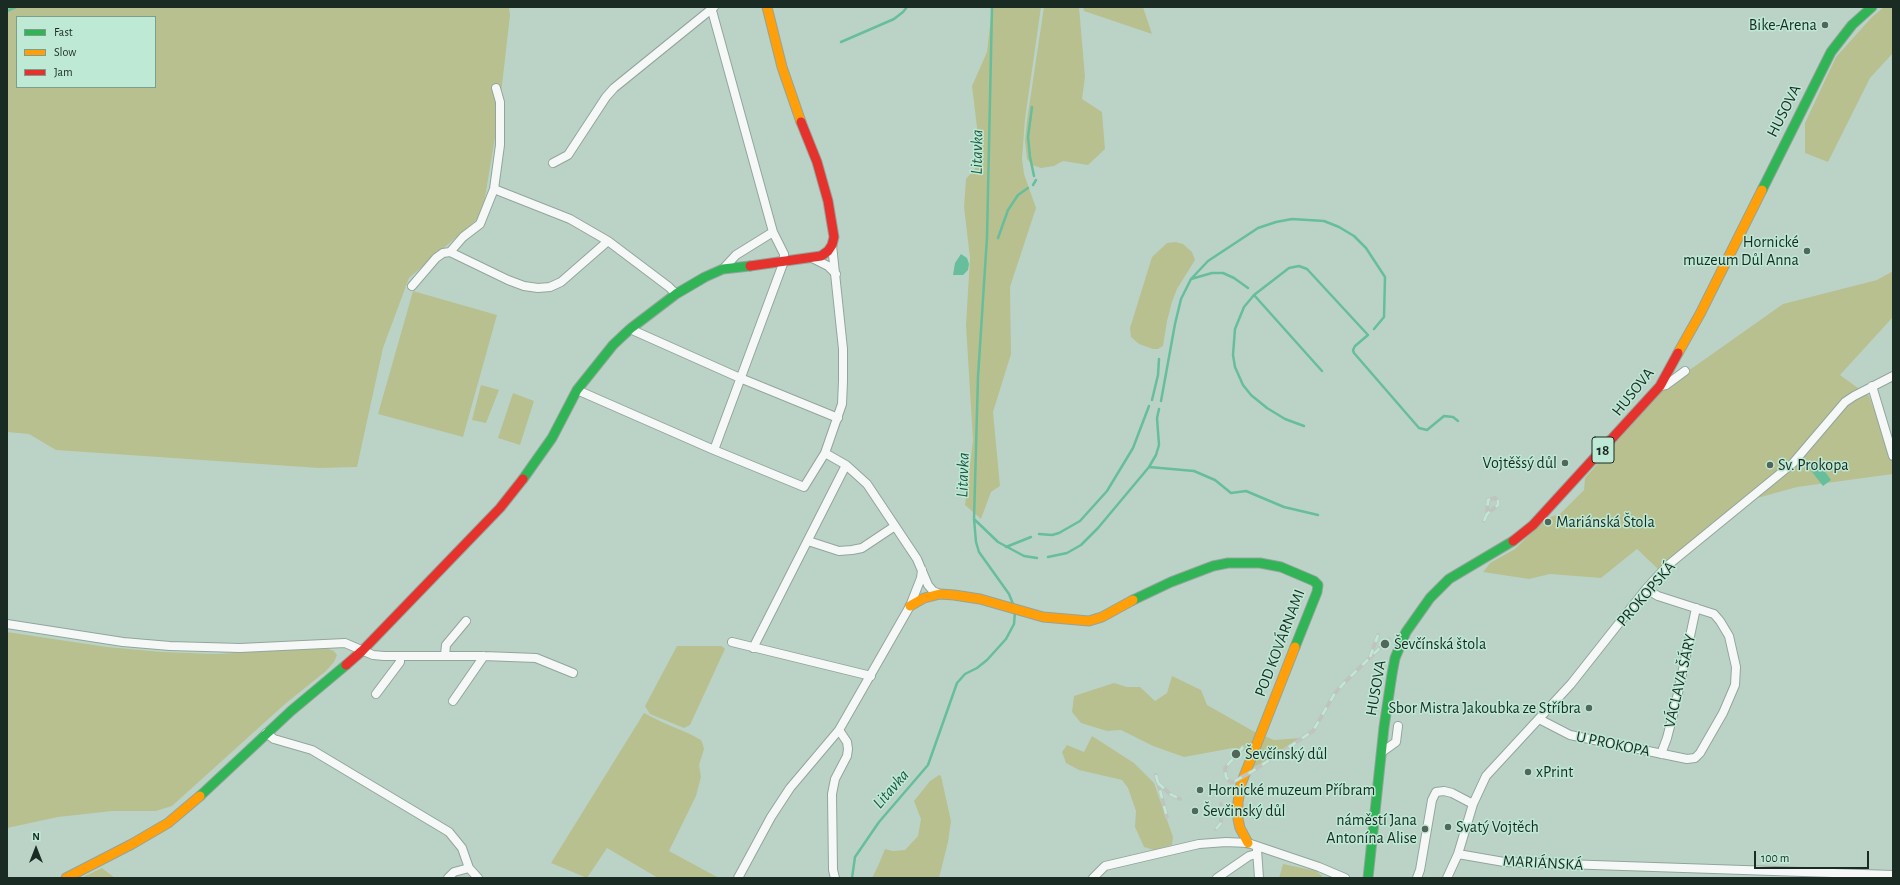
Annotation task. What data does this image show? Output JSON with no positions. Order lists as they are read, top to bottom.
{
  "streets": {
    "street": [
      "HUSOVA",
      "18",
      "PROKOPSKÁ",
      "POD KOVÁRNAMI",
      "VÁCLAVA ŠÁRY",
      "U PROKOPA",
      "MARIÁNSKÁ"
    ]
  },
  "crossings": [
    ["PROKOPSKÁ", "U PROKOPA"],
    ["PROKOPSKÁ", "MARIÁNSKÁ"],
    ["VÁCLAVA ŠÁRY", "U PROKOPA"]
  ],
  "water": ["Litavka"],
  "places": [
    "Bike-Arena",
    "Hornické muzeum Důl Anna",
    "Vojtěšsý důl",
    "Sv. Prokopa",
    "Mariánská Štola",
    "Ševčínská štola",
    "Sbor Mistra Jakoubka ze Stříbra",
    "Ševčínský důl",
    "xPrint",
    "Hornické muzeum Příbram",
    "Ševčinský důl",
    "Svatý Vojtěch",
    "náměstí Jana Antonína Alise"
  ],
  "legend": ["Fast", "Slow", "Jam"],
  "scale_bar": "100 m",
  "north": "top"
}
